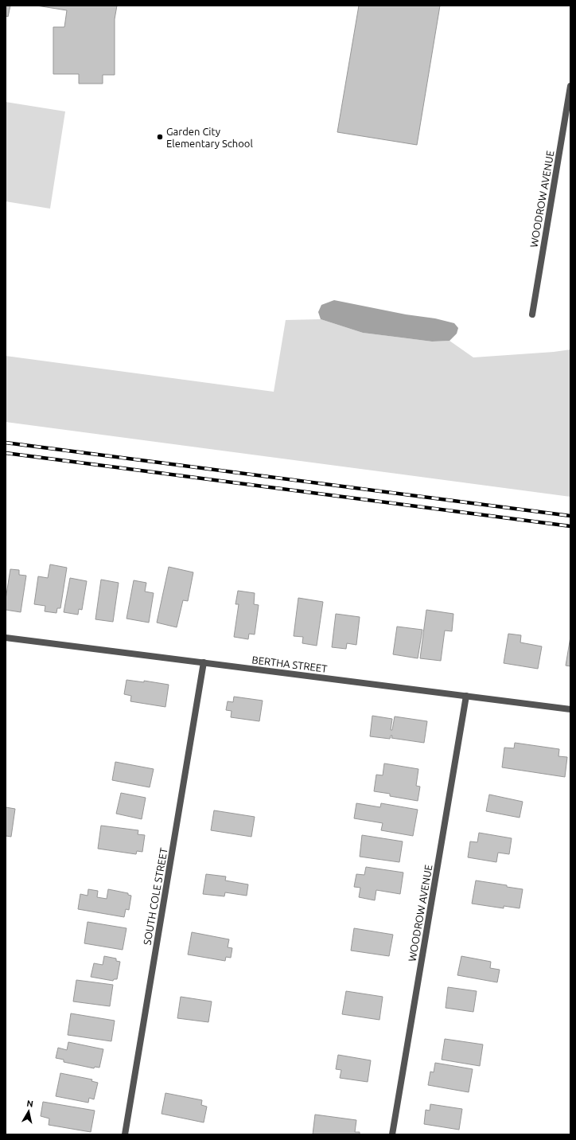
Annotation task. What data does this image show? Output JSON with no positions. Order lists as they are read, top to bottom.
{
  "streets": {
    "street": ["WOODROW AVENUE", "BERTHA STREET", "SOUTH COLE STREET"]
  },
  "crossings": [
    ["WOODROW AVENUE", "BERTHA STREET"],
    ["BERTHA STREET", "SOUTH COLE STREET"]
  ],
  "places": ["Garden City Elementary School"],
  "north": "top"
}
